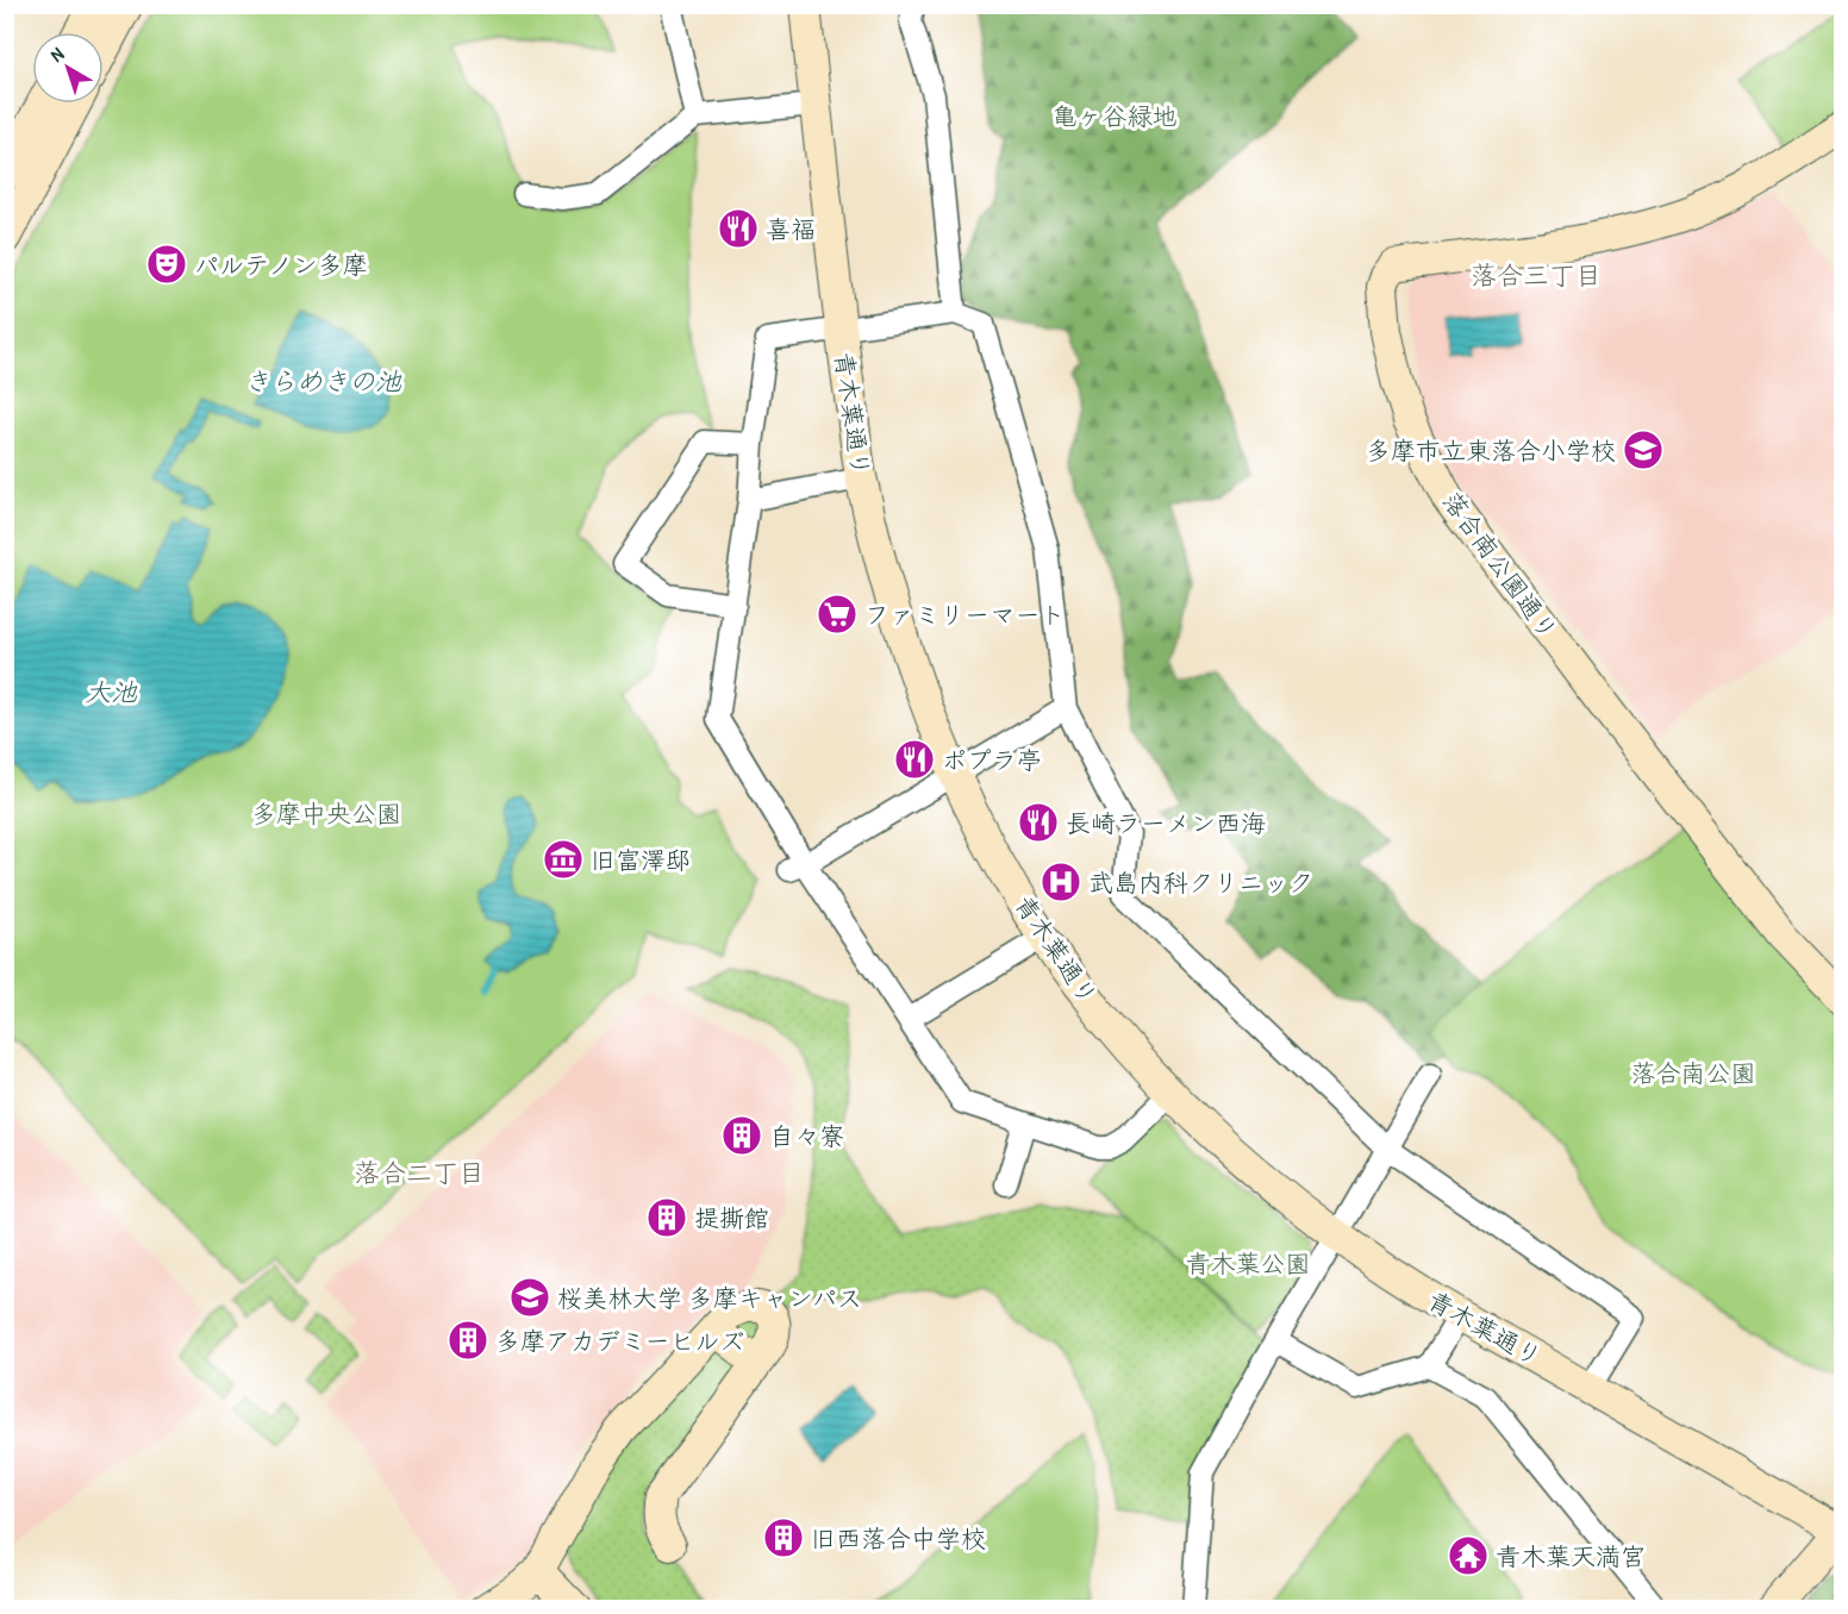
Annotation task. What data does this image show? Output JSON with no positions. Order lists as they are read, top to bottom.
{
  "streets": {
    "street": ["青木葉通り", "落合南公園通り"]
  },
  "districts": ["落合三丁目", "落合二丁目"],
  "water": ["きらめきの池", "大池"],
  "parks": [
    "亀ヶ谷緑地",
    "多摩中央公園",
    "落合南公園",
    "青木葉公園"
  ],
  "places": {
    "restaurant": ["喜福", "ポプラ亭", "長崎ラーメン西海"],
    "theatre": ["パルテノン多摩"],
    "school or university": ["多摩市立東落合小学校", "桜美林大学 多摩キャンパス"],
    "supermarket": ["ファミリーマート"],
    "museum": ["旧富澤邸"],
    "hospital": ["武島内科クリニック"],
    "building": [
      "自々寮",
      "提撕館",
      "多摩アカデミーヒルズ",
      "旧西落合中学校"
    ],
    "temple": ["青木葉天満宮"]
  },
  "north": "top left"
}
